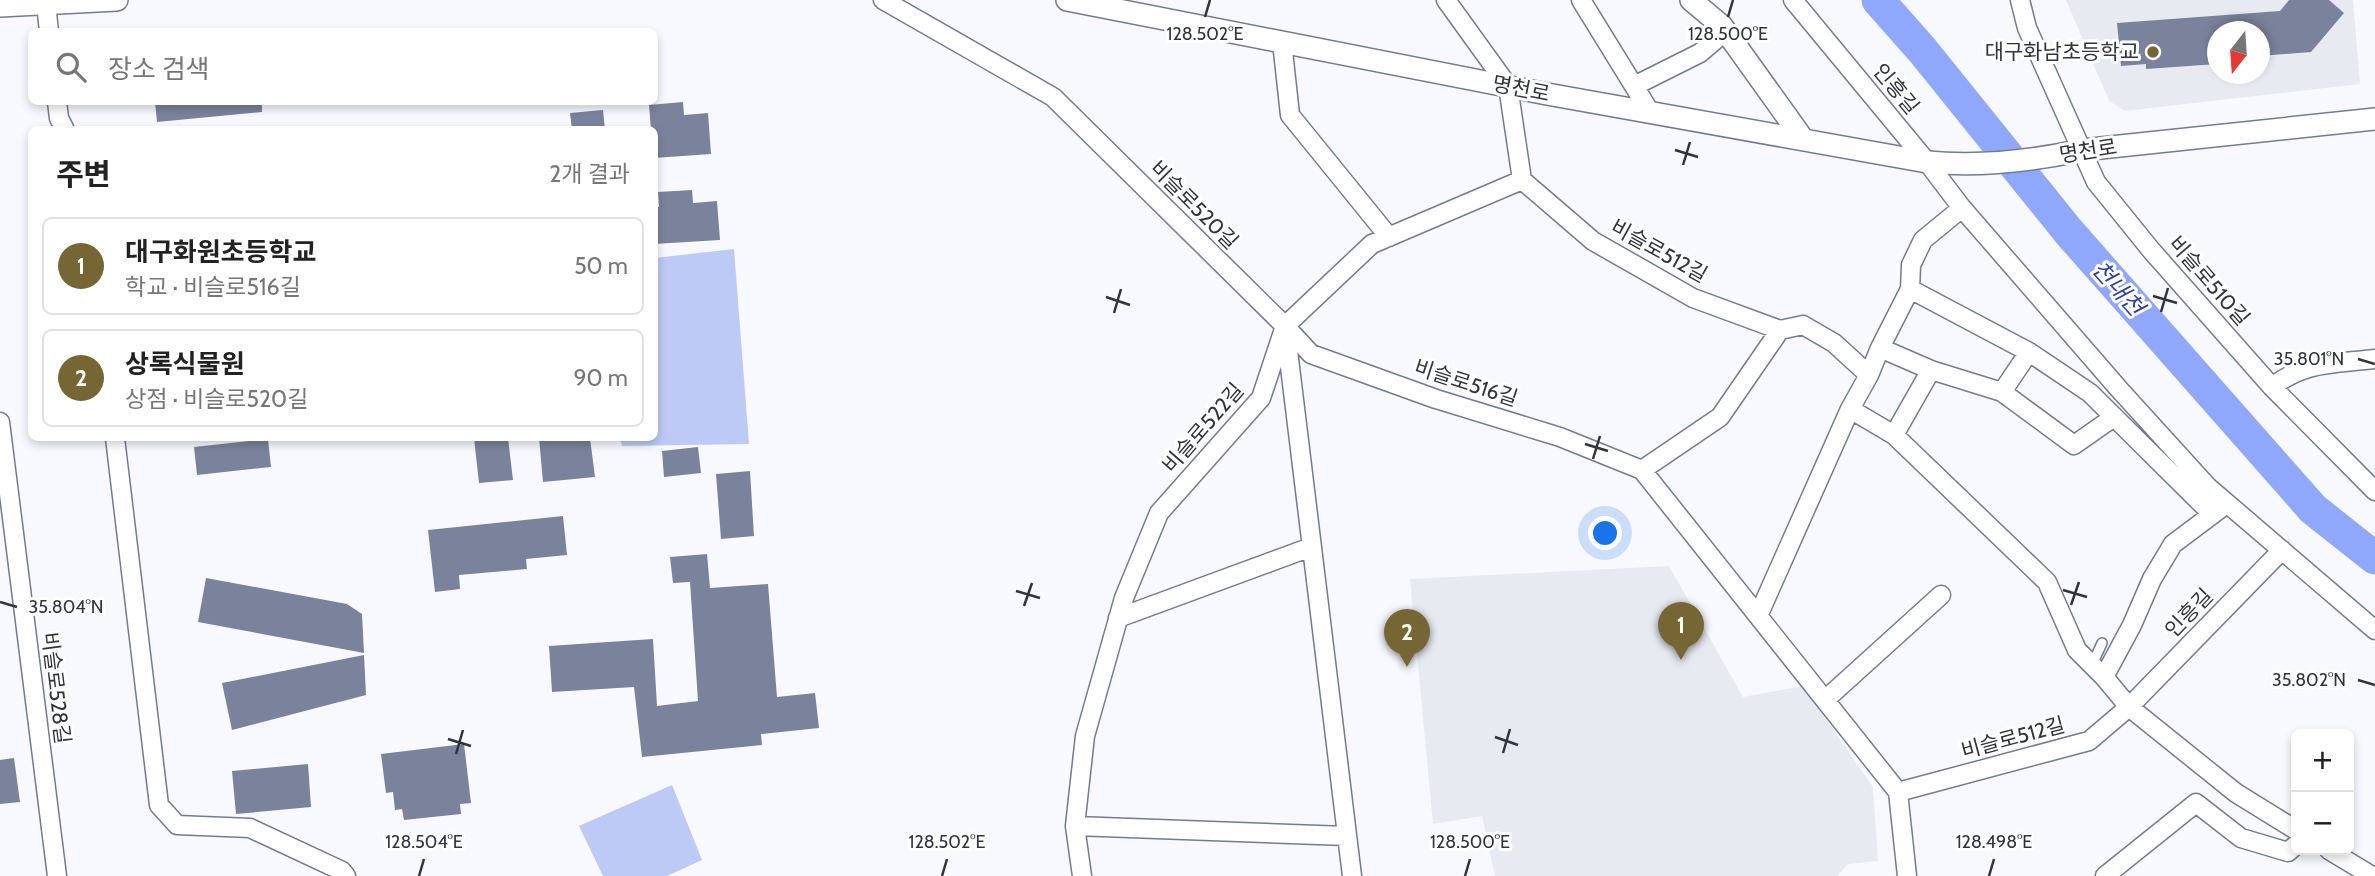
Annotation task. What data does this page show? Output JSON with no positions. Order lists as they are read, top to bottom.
{
  "streets": {
    "street": [
      "명천로",
      "인흥길",
      "비슬로520길",
      "비슬로512길",
      "비슬로510길",
      "비슬로516길",
      "비슬로522길",
      "비슬로528길"
    ]
  },
  "crossings": [
    ["명천로", "인흥길"],
    ["명천로", "비슬로510길"],
    ["인흥길", "비슬로512길"],
    ["비슬로520길", "비슬로516길"],
    ["비슬로520길", "비슬로522길"],
    ["비슬로512길", "비슬로516길"],
    ["비슬로512길", "비슬로522길"],
    ["비슬로516길", "비슬로522길"]
  ],
  "water": ["천내천"],
  "places": ["대구화남초등학교"],
  "north": "bottom",
  "page": {
    "search": "장소 검색",
    "heading": ["주변", "2개 결과"],
    "list": [
      {
        "mark": "1",
        "name": "대구화원초등학교",
        "note": "학교 · 비슬로516길",
        "value": "50 m"
      },
      {
        "mark": "2",
        "name": "상록식물원",
        "note": "상점 · 비슬로520길",
        "value": "90 m"
      }
    ],
    "pins": ["1", "2"],
    "map_buttons": ["+", "−"]
  },
  "coordinates": [
    "128.502°E",
    "128.500°E",
    "35.801°N",
    "35.804°N",
    "35.802°N",
    "128.504°E",
    "128.498°E"
  ]
}
